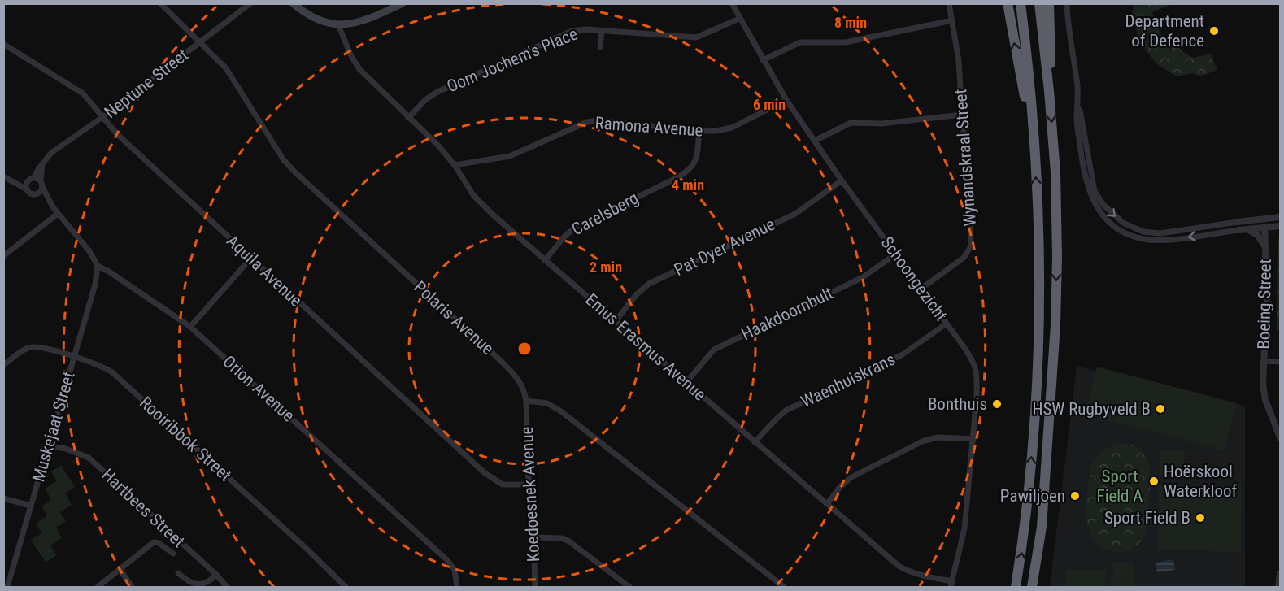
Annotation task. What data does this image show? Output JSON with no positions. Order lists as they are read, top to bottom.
{
  "streets": {
    "street": [
      "Oom Jochem's Place",
      "Neptune Street",
      "Ramona Avenue",
      "Wynandskraal Street",
      "Carelsberg",
      "Pat Dyer Avenue",
      "Aquila Avenue",
      "Schoongezicht",
      "Boeing Street",
      "Haakdoornbult",
      "Polaris Avenue",
      "Emus Erasmus Avenue",
      "Waenhuiskrans",
      "Orion Avenue",
      "Muskejaat Street",
      "Rooiribbok Street",
      "Koedoesnek Avenue",
      "Hartbees Street"
    ]
  },
  "crossings": [
    ["Oom Jochem's Place", "Schoongezicht"],
    ["Oom Jochem's Place", "Emus Erasmus Avenue"],
    ["Neptune Street", "Aquila Avenue"],
    ["Neptune Street", "Polaris Avenue"],
    ["Neptune Street", "Orion Avenue"],
    ["Ramona Avenue", "Carelsberg"],
    ["Ramona Avenue", "Schoongezicht"],
    ["Ramona Avenue", "Emus Erasmus Avenue"],
    ["Wynandskraal Street", "Schoongezicht"],
    ["Carelsberg", "Emus Erasmus Avenue"],
    ["Pat Dyer Avenue", "Schoongezicht"],
    ["Pat Dyer Avenue", "Emus Erasmus Avenue"],
    ["Aquila Avenue", "Koedoesnek Avenue"],
    ["Schoongezicht", "Haakdoornbult"],
    ["Schoongezicht", "Emus Erasmus Avenue"],
    ["Schoongezicht", "Waenhuiskrans"],
    ["Haakdoornbult", "Emus Erasmus Avenue"],
    ["Polaris Avenue", "Koedoesnek Avenue"],
    ["Emus Erasmus Avenue", "Waenhuiskrans"],
    ["Orion Avenue", "Muskejaat Street"],
    ["Muskejaat Street", "Rooiribbok Street"],
    ["Muskejaat Street", "Hartbees Street"]
  ],
  "parks": ["Sport Field A"],
  "places": [
    "Department of Defence",
    "Bonthuis",
    "HSW Rugbyveld B",
    "Hoërskool Waterkloof",
    "Pawiljoen",
    "Sport Field B"
  ],
  "rings": [
    "8 min",
    "6 min",
    "4 min",
    "2 min"
  ]
}
